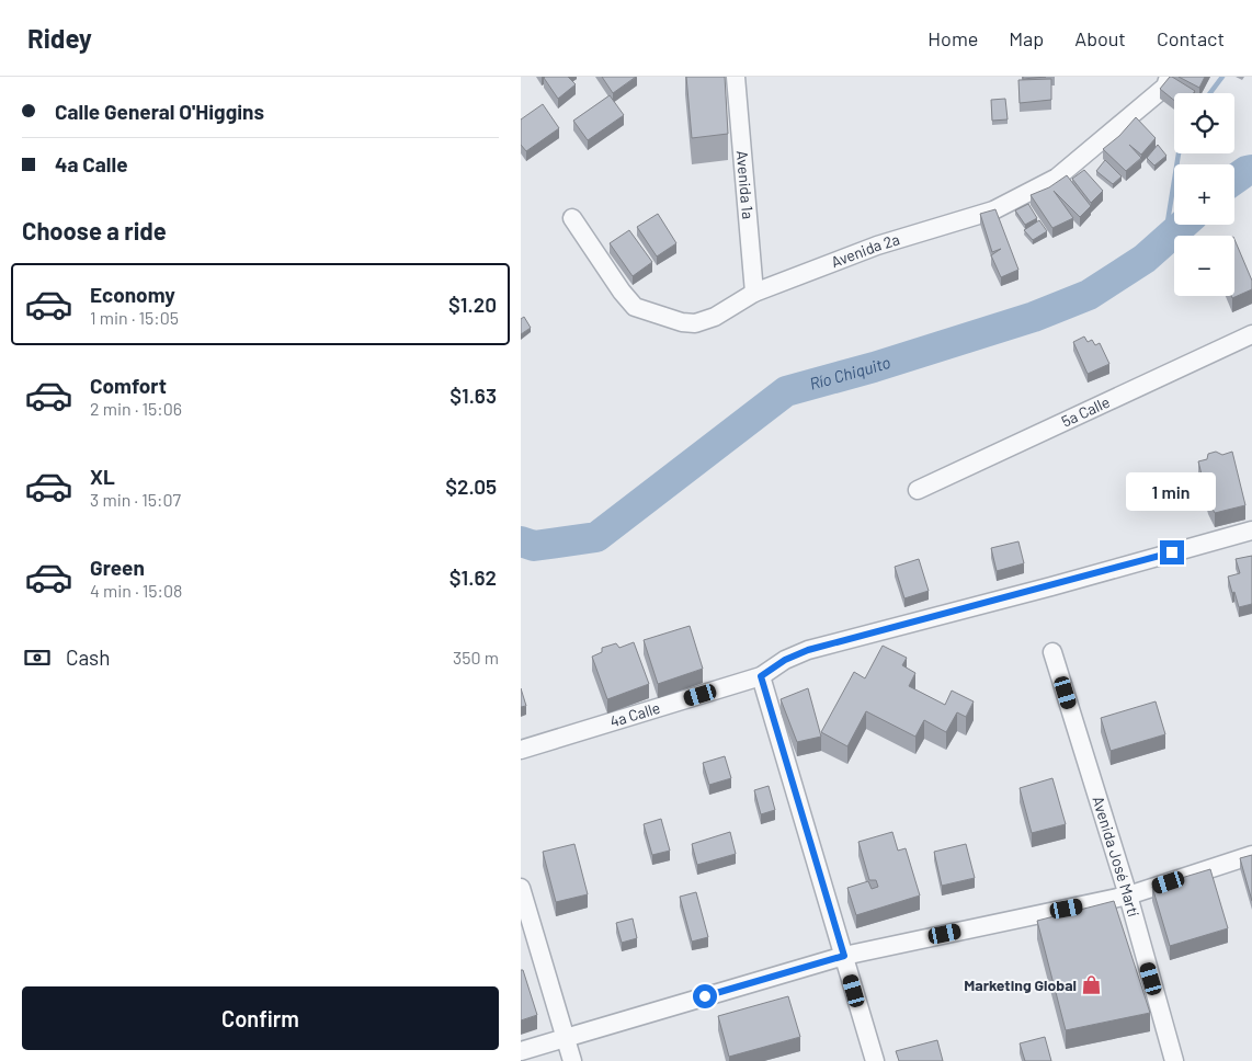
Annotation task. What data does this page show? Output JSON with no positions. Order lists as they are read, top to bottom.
{
  "streets": {
    "street": [
      "Avenida 1a",
      "Avenida 2a",
      "5a Calle",
      "4a Calle",
      "Avenida José Martí"
    ]
  },
  "crossings": [
    ["Avenida 1a", "Avenida 2a"]
  ],
  "water": ["Río Chiquito"],
  "places": {
    "shop": ["Marketing Global"]
  },
  "page": {
    "header": "Ridey",
    "nav": [
      "Home",
      "Map",
      "About",
      "Contact"
    ],
    "banner": ["Calle General O'Higgins", "4a Calle"],
    "map_buttons": ["+", "−"],
    "heading": "Choose a ride",
    "list": [
      {
        "name": "Economy",
        "note": "1 min · 15:05",
        "value": "$1.20"
      },
      {
        "name": "Comfort",
        "note": "2 min · 15:06",
        "value": "$1.63"
      },
      {
        "name": "XL",
        "note": "3 min · 15:07",
        "value": "$2.05"
      },
      {
        "name": "Green",
        "note": "4 min · 15:08",
        "value": "$1.62"
      }
    ],
    "bubble": "1 min",
    "pay": ["Cash", "350 m"],
    "buttons": "Confirm"
  }
}
